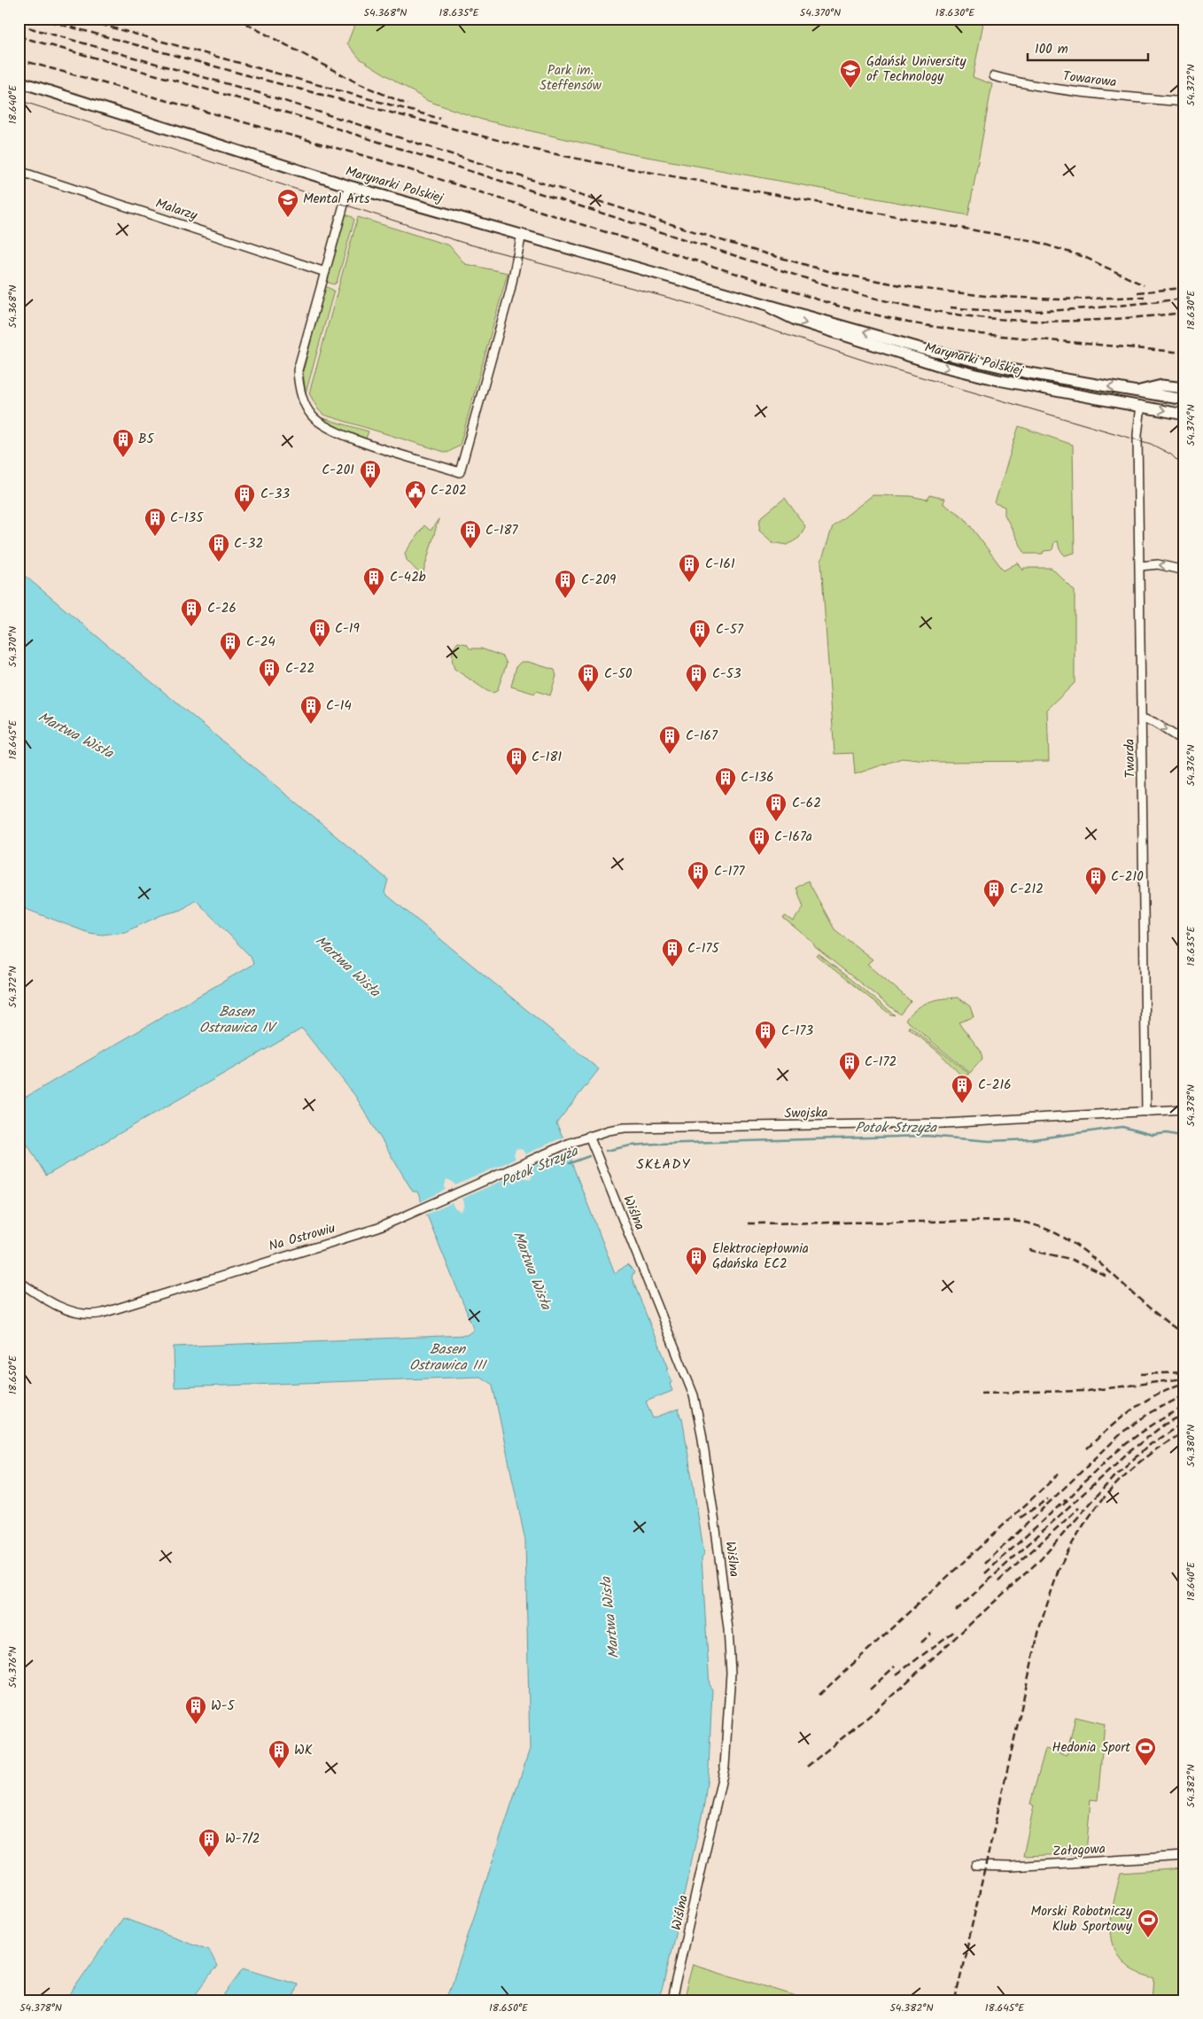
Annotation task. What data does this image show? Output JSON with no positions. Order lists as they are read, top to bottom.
{
  "streets": {
    "main road": ["Marynarki Polskiej"],
    "street": [
      "Towarowa",
      "Malarzy",
      "Twarda",
      "Swojska",
      "Wiślna",
      "Na Ostrowiu",
      "Załogowa"
    ]
  },
  "crossings": [
    ["Marynarki Polskiej", "Twarda"],
    ["Twarda", "Swojska"],
    ["Swojska", "Wiślna"],
    ["Swojska", "Na Ostrowiu"],
    ["Wiślna", "Na Ostrowiu"]
  ],
  "districts": ["SKŁADY"],
  "water": [
    "Martwa Wisła",
    "Basen Ostrawica IV",
    "Potok Strzyża",
    "Basen Ostrawica III"
  ],
  "parks": ["Park im. Steffensów"],
  "places": {
    "school or university": ["Gdańsk University of Technology", "Mental Arts"],
    "building": [
      "B5",
      "C-201",
      "C-33",
      "C-135",
      "C-187",
      "C-32",
      "C-161",
      "C-42b",
      "C-209",
      "C-26",
      "C-19",
      "C-57",
      "C-24",
      "C-22",
      "C-50",
      "C-53",
      "C-14",
      "C-167",
      "C-181",
      "C-136",
      "C-62",
      "C-167a",
      "C-177",
      "C-210",
      "C-212",
      "C-175",
      "C-173",
      "C-172",
      "C-216",
      "Elektrociepłownia Gdańska EC2",
      "W-5",
      "WK",
      "W-7/2"
    ],
    "public building": ["C-202"],
    "sports": ["Hedonia Sport", "Morski Robotniczy Klub Sportowy"]
  },
  "scale_bar": "100 m",
  "coordinates": [
    "54.368°N",
    "18.635°E",
    "54.370°N",
    "18.630°E",
    "54.372°N",
    "18.640°E",
    "54.374°N",
    "18.645°E",
    "54.376°N",
    "54.378°N",
    "18.650°E",
    "54.380°N",
    "54.382°N"
  ]
}
